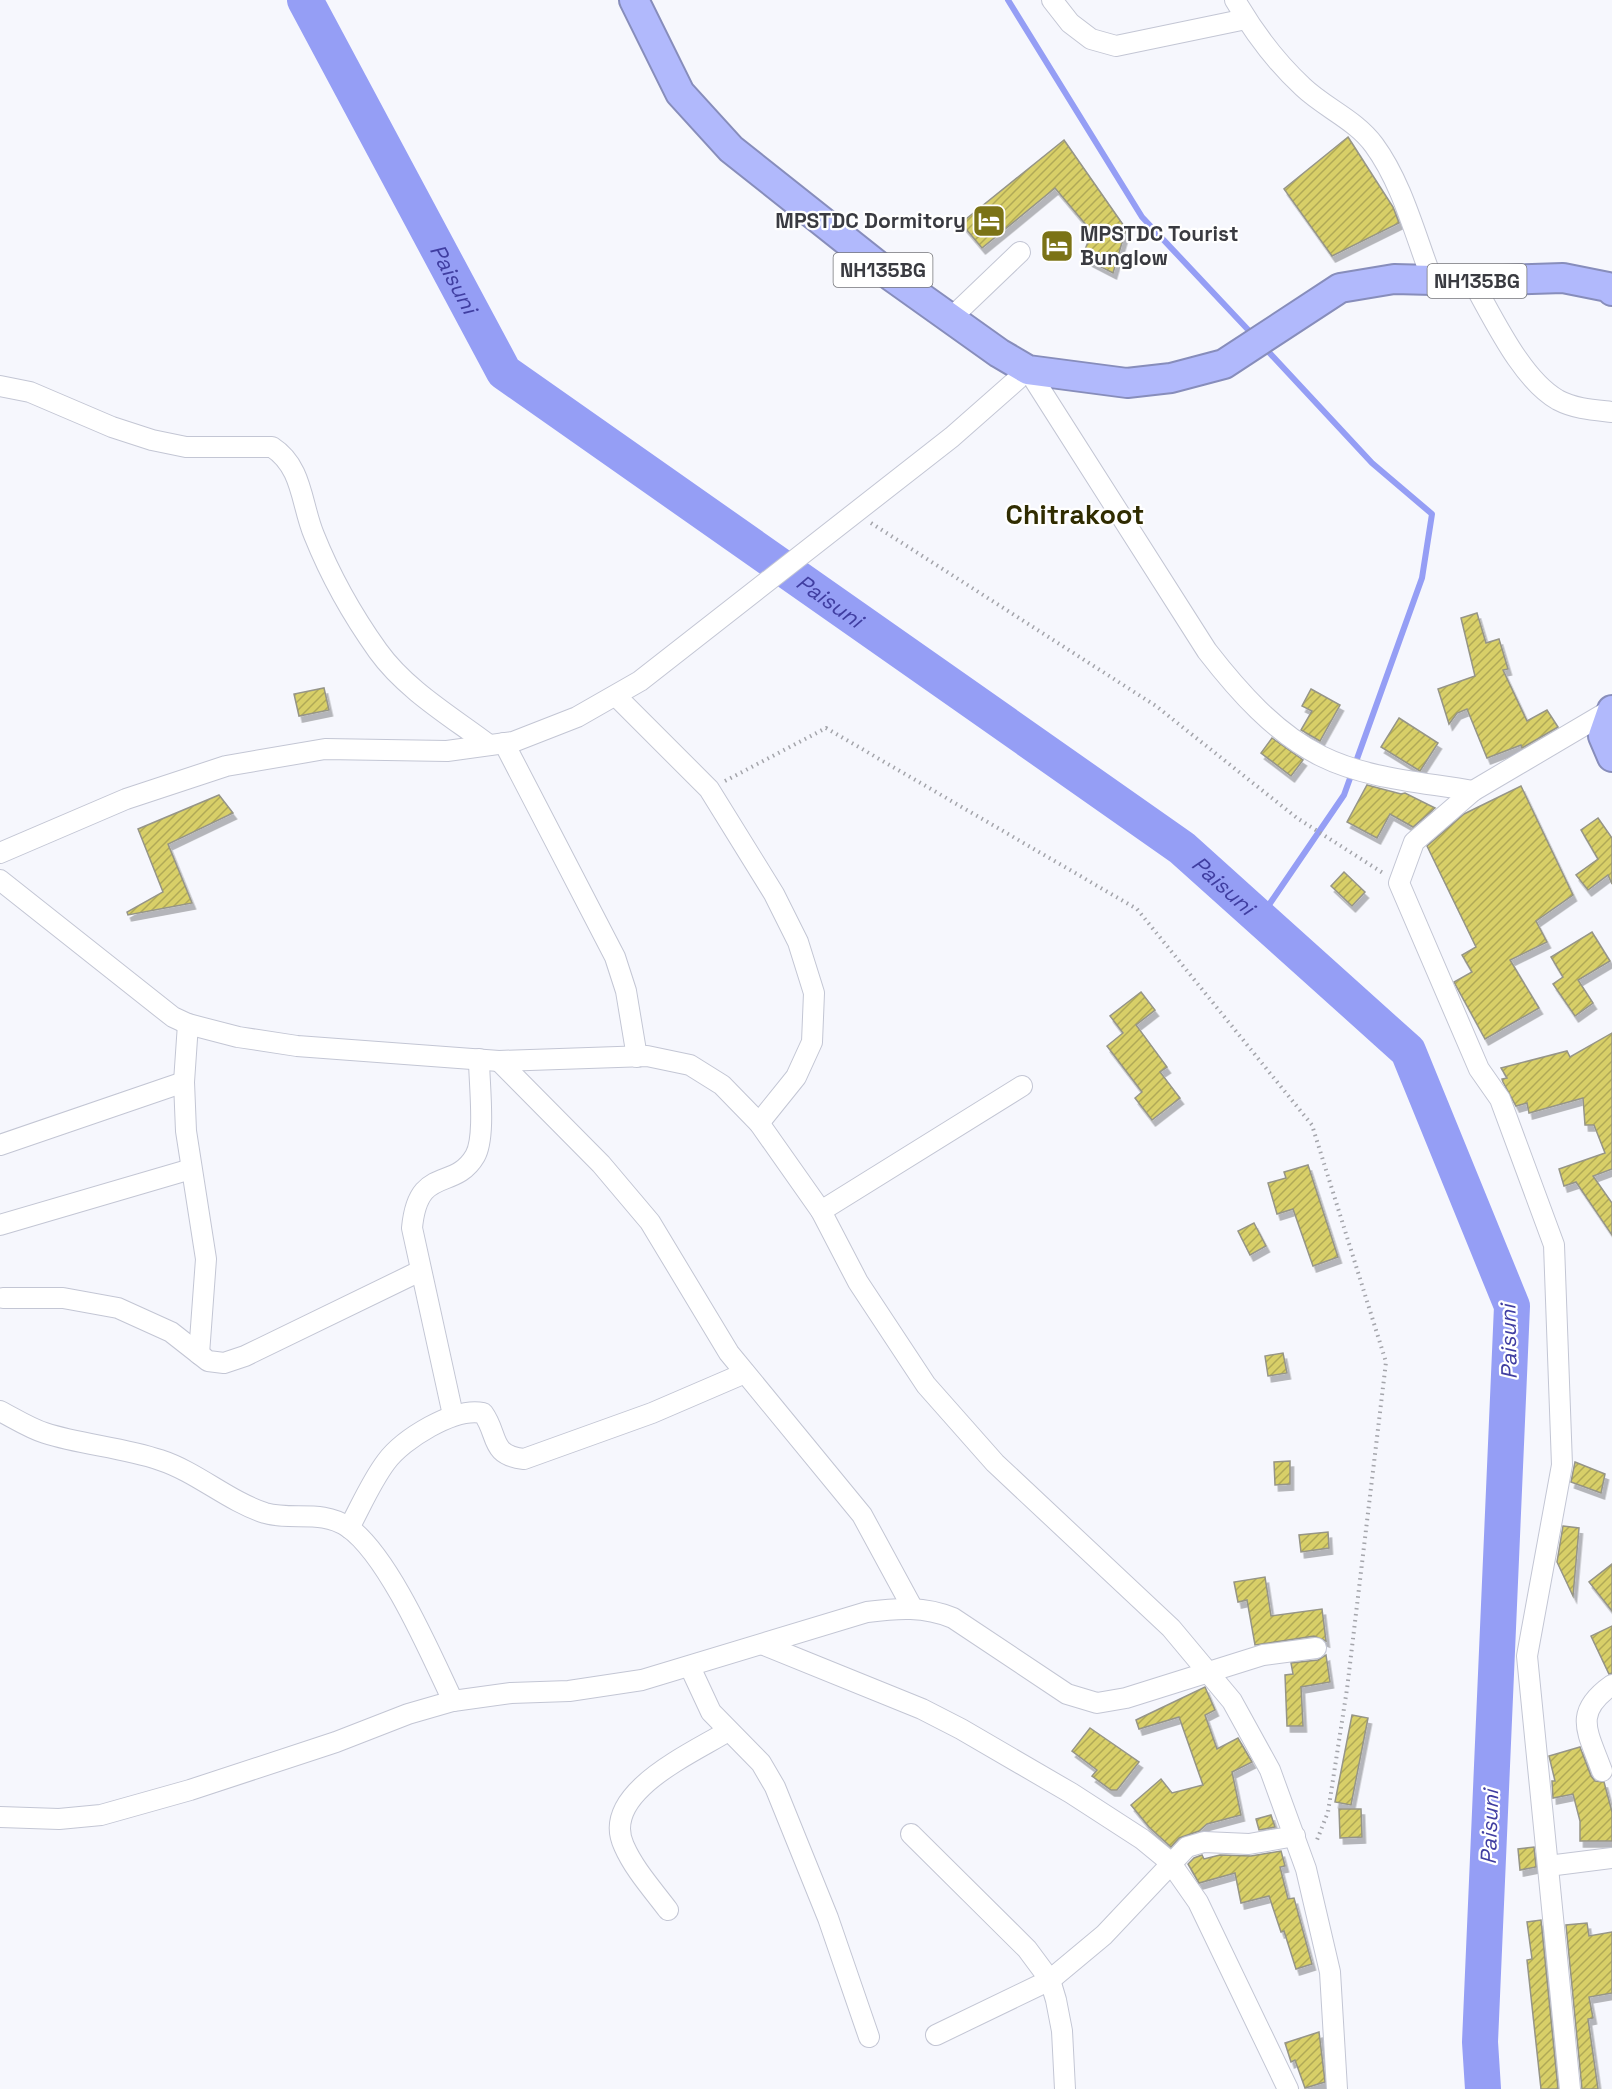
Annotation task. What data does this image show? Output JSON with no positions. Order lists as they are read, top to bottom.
{
  "streets": {
    "highway": ["NH135BG"]
  },
  "districts": ["Chitrakoot"],
  "water": ["Paisuni"],
  "places": {
    "hotel": ["MPSTDC Dormitory", "MPSTDC Tourist Bunglow"]
  }
}
